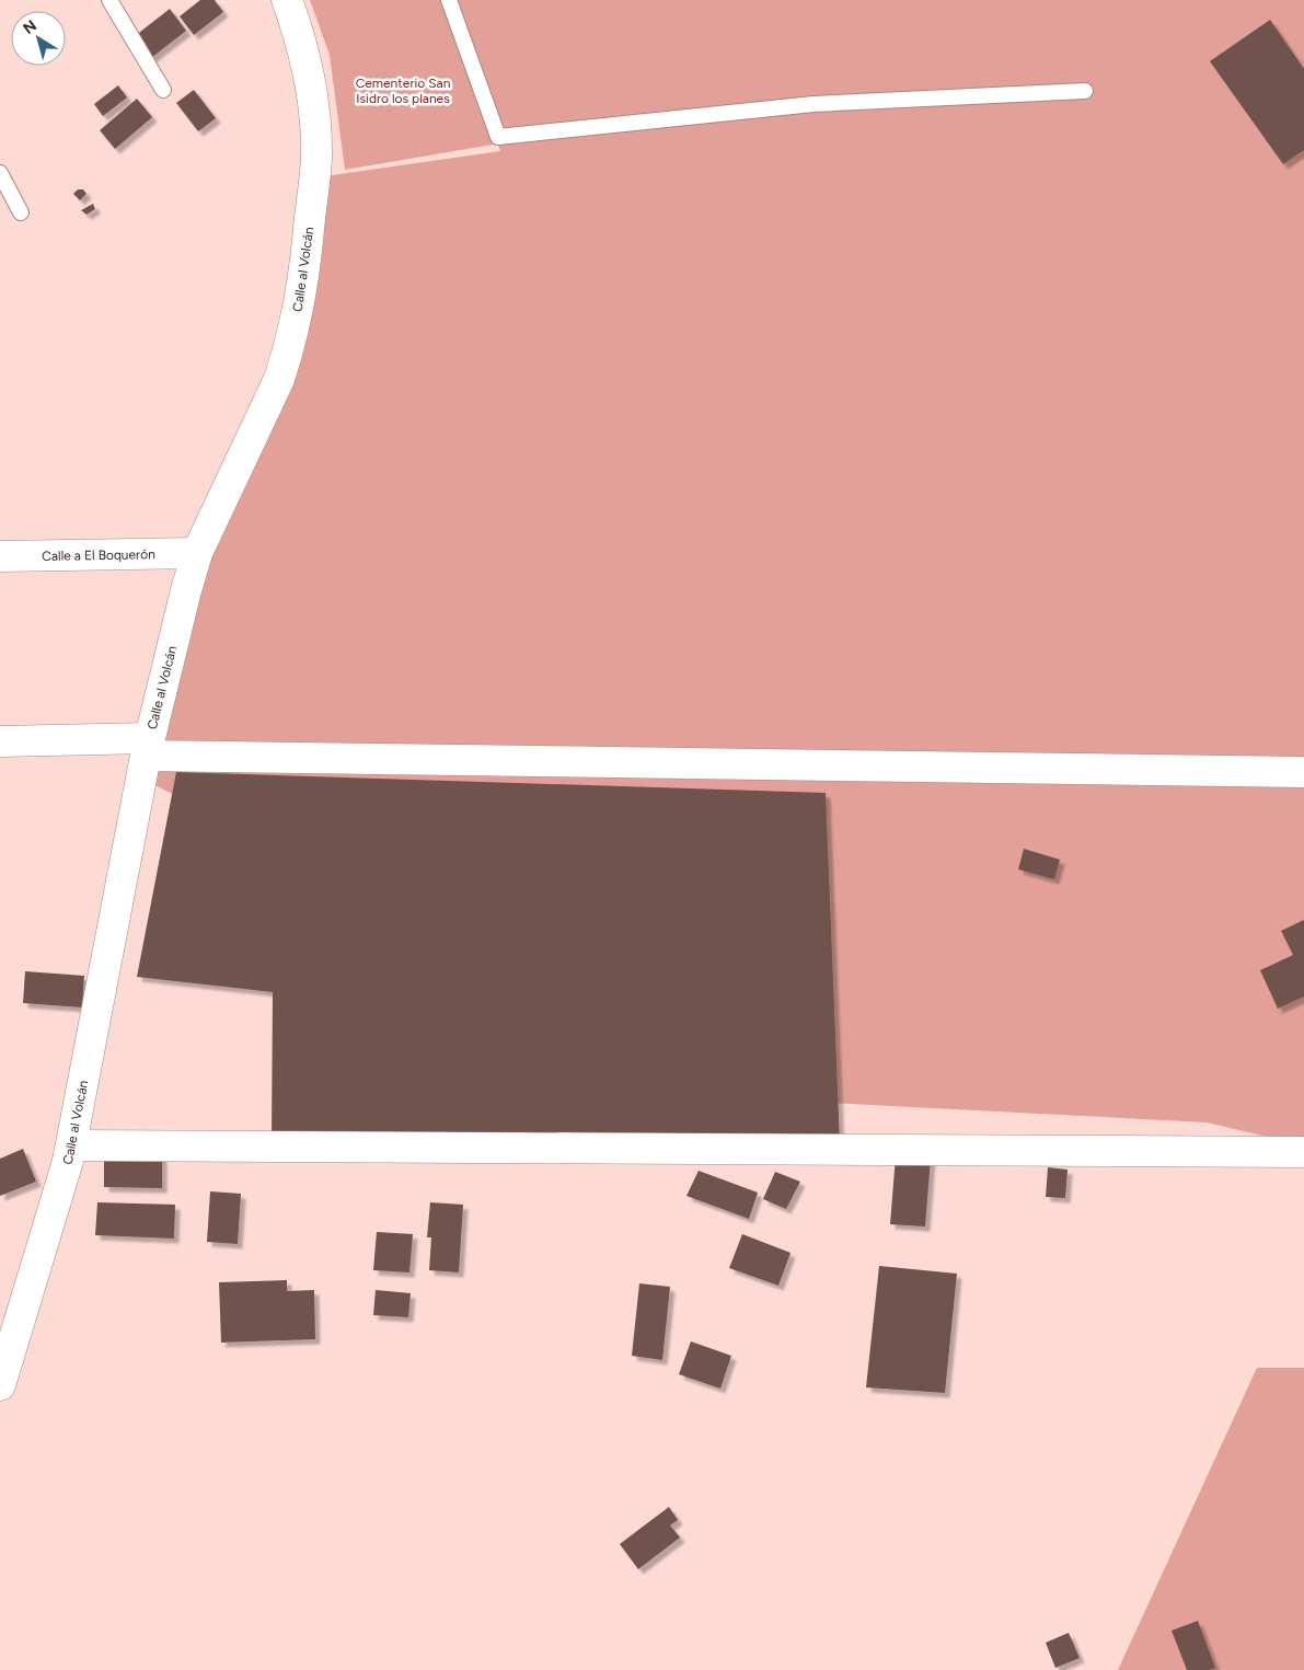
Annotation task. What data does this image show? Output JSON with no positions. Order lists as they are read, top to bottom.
{
  "streets": {
    "street": ["Calle al Volcán", "Calle a El Boquerón"]
  },
  "crossings": [
    ["Calle al Volcán", "Calle a El Boquerón"]
  ],
  "parks": ["Cementerio San Isidro los planes"],
  "north": "top left"
}
